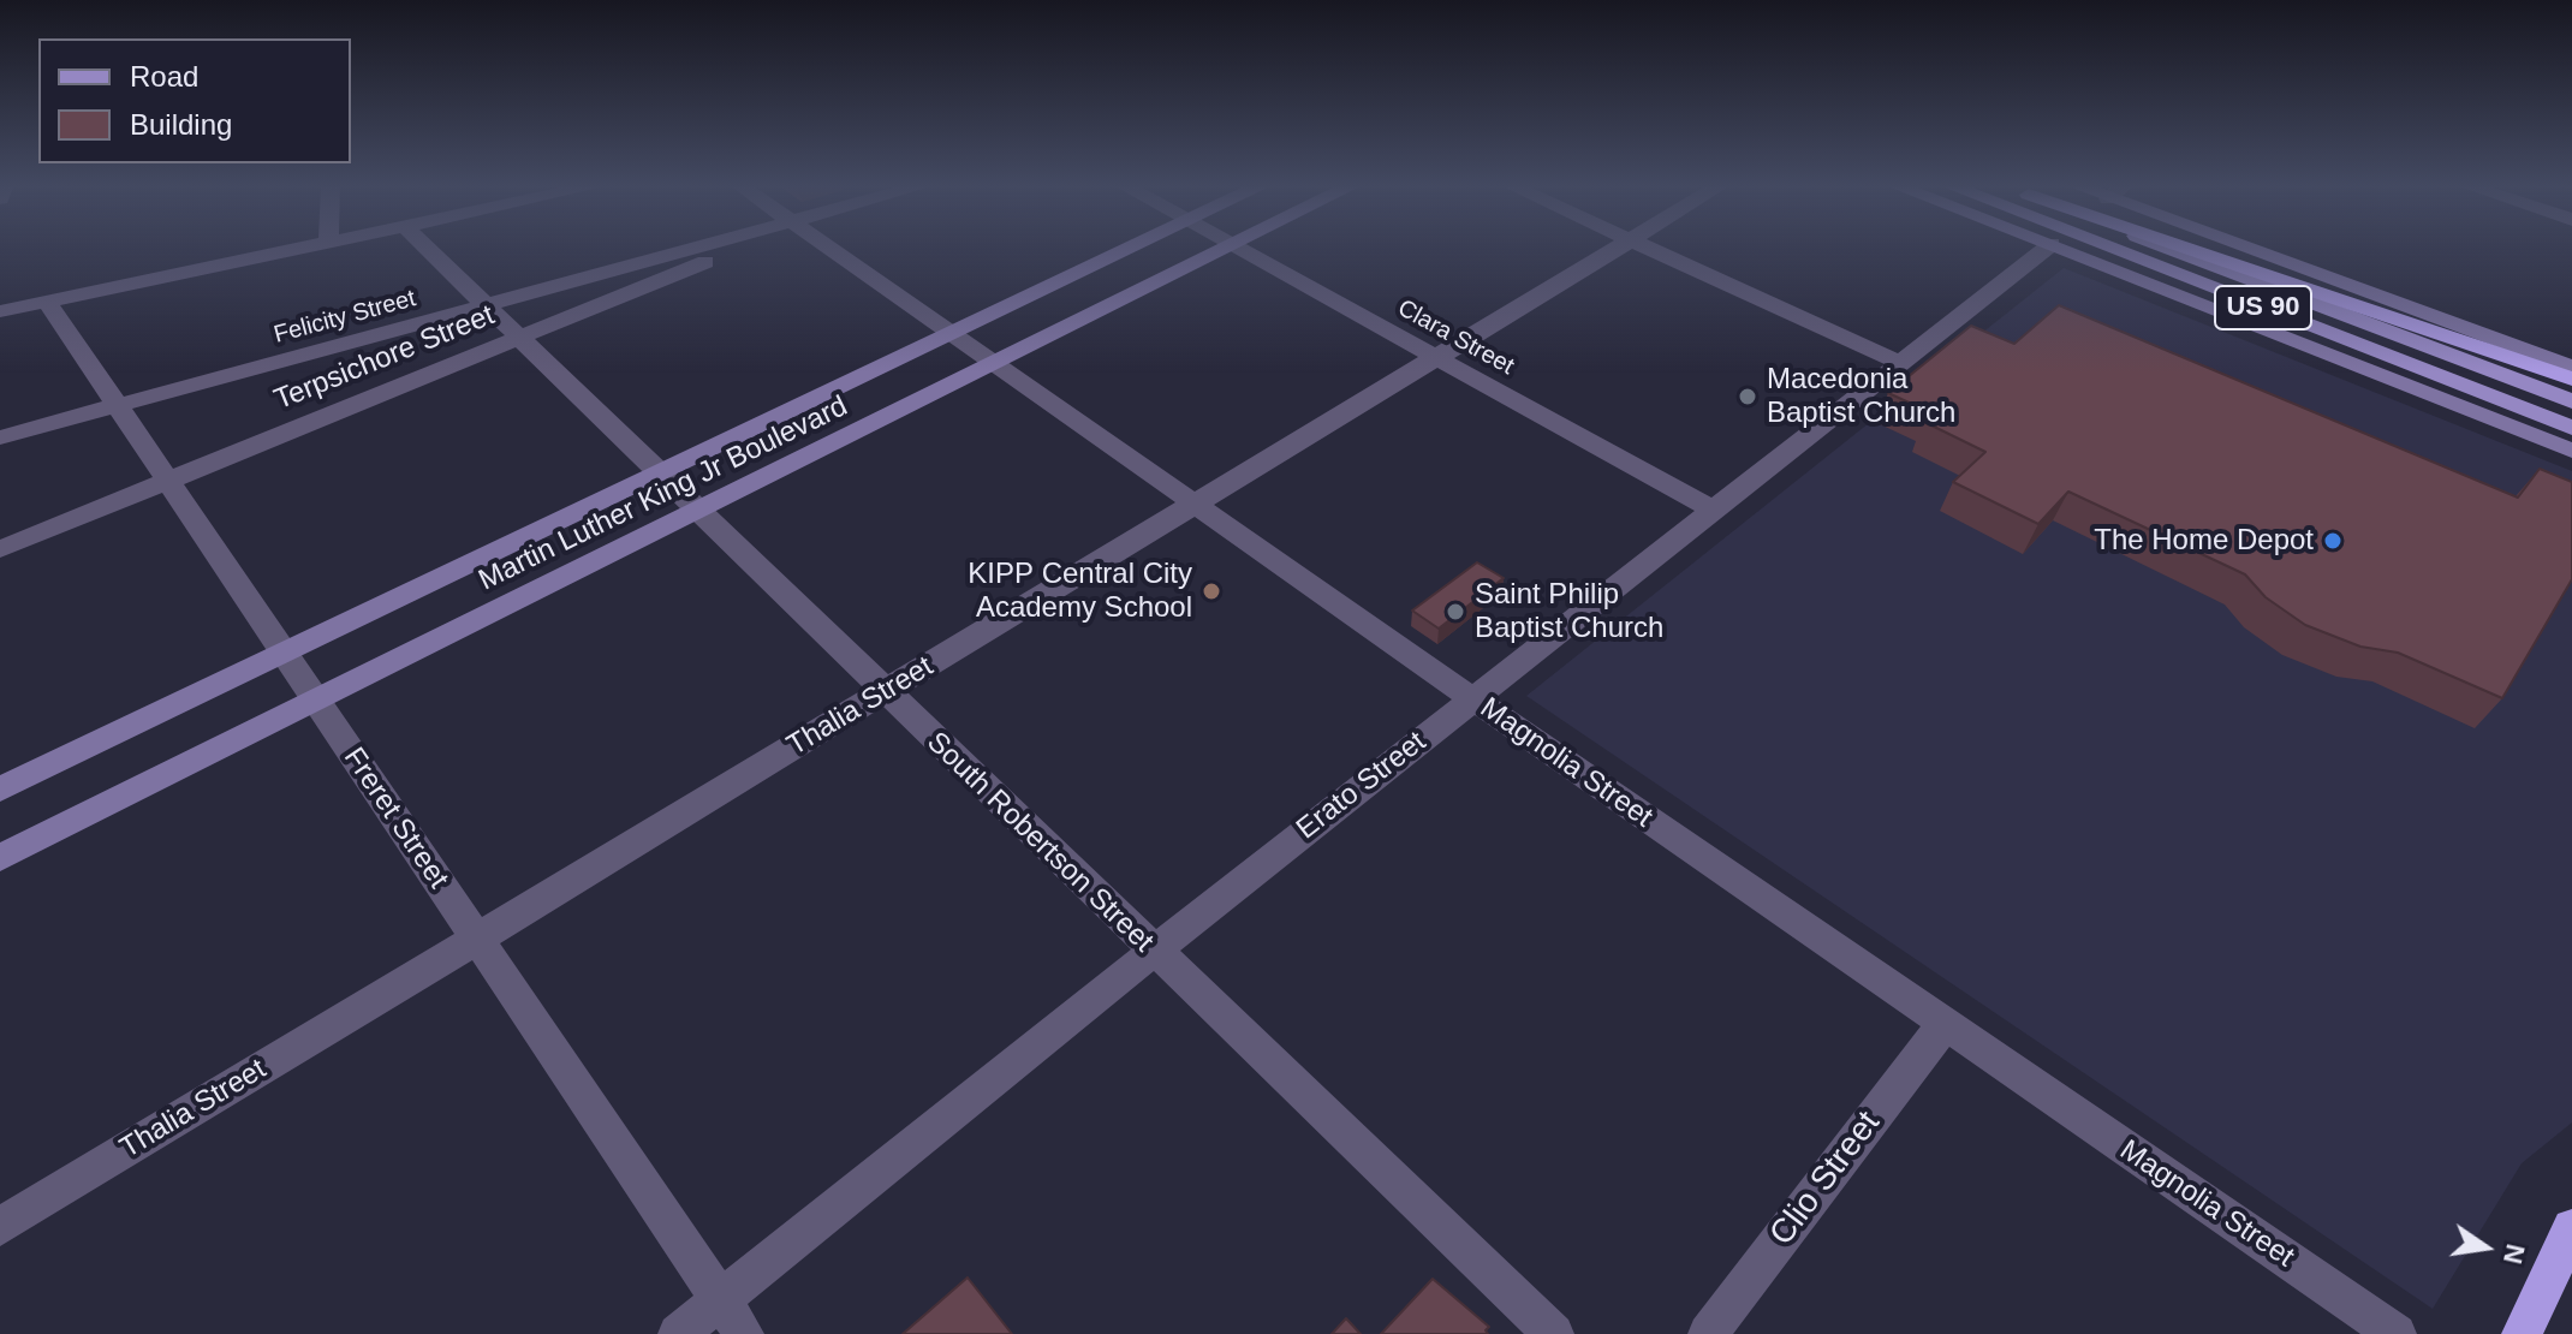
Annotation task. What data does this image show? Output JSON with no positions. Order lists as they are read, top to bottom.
{
  "streets": {
    "main road": ["US 90"],
    "street": [
      "Felicity Street",
      "Clara Street",
      "Terpsichore Street",
      "Martin Luther King Jr Boulevard",
      "Thalia Street",
      "Magnolia Street",
      "Erato Street",
      "Freret Street",
      "South Robertson Street",
      "Clio Street"
    ]
  },
  "crossings": [
    ["Felicity Street", "Freret Street"],
    ["Felicity Street", "South Robertson Street"],
    ["Clara Street", "Martin Luther King Jr Boulevard"],
    ["Clara Street", "Thalia Street"],
    ["Clara Street", "Erato Street"],
    ["Terpsichore Street", "Freret Street"],
    ["Terpsichore Street", "South Robertson Street"],
    ["Martin Luther King Jr Boulevard", "Magnolia Street"],
    ["Martin Luther King Jr Boulevard", "Freret Street"],
    ["Martin Luther King Jr Boulevard", "South Robertson Street"],
    ["Thalia Street", "Magnolia Street"],
    ["Thalia Street", "Freret Street"],
    ["Thalia Street", "South Robertson Street"],
    ["Magnolia Street", "Erato Street"],
    ["Magnolia Street", "Clio Street"],
    ["Erato Street", "Freret Street"],
    ["Erato Street", "South Robertson Street"]
  ],
  "places": [
    "Macedonia Baptist Church",
    "The Home Depot",
    "KIPP Central City Academy School",
    "Saint Philip Baptist Church"
  ],
  "legend": ["Road", "Building"],
  "north": "right"
}
